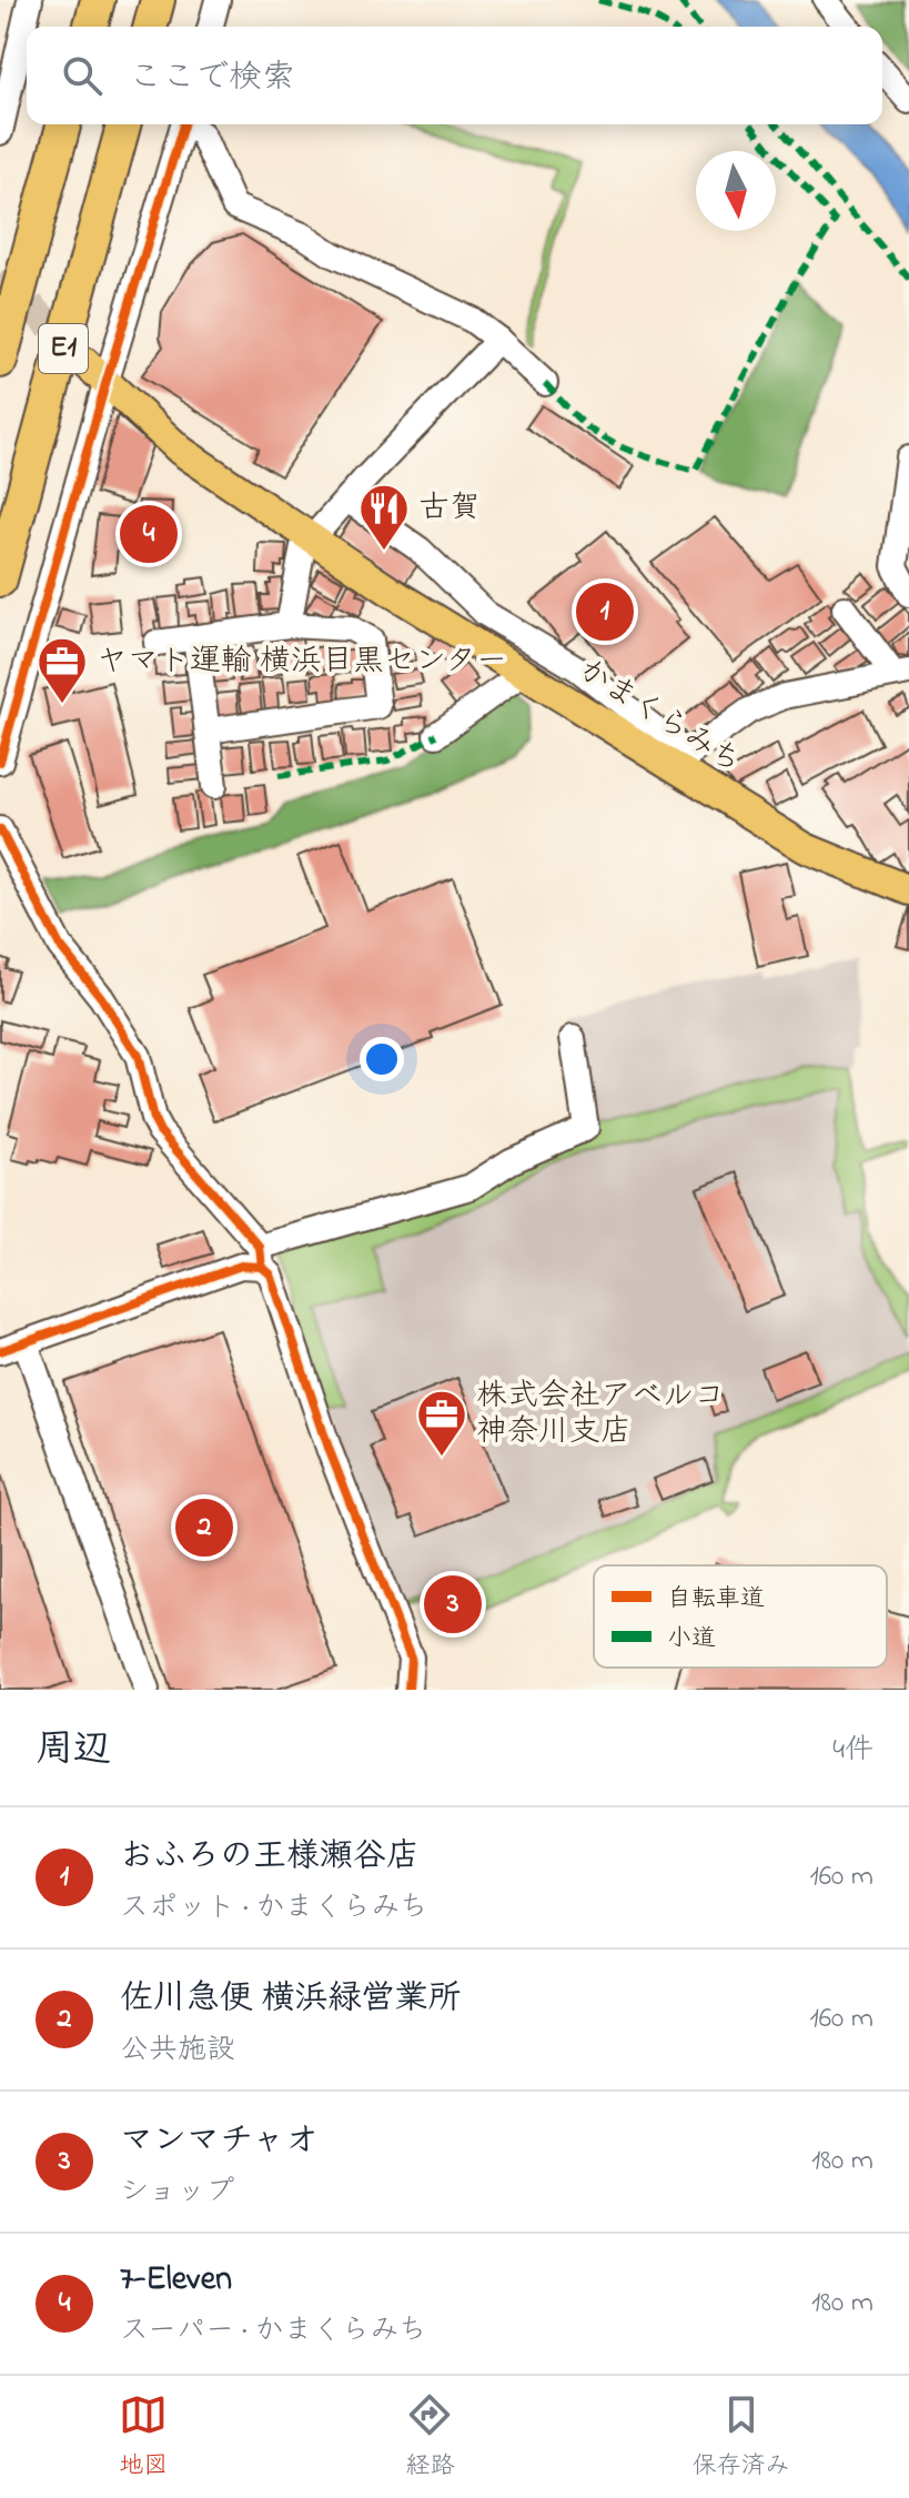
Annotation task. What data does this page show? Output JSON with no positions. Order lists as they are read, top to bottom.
{
  "streets": {
    "highway": ["E1"],
    "main road": ["かまくらみち"]
  },
  "places": {
    "restaurant": ["古賀"],
    "office": ["ヤマト運輸 横浜目黒センター", "株式会社アベルコ 神奈川支店"]
  },
  "legend": ["自転車道", "小道"],
  "north": "bottom",
  "page": {
    "search": "ここで検索",
    "pins": [
      "4",
      "1",
      "2",
      "3"
    ],
    "heading": ["周辺", "4件"],
    "list": [
      {
        "mark": "1",
        "name": "おふろの王様瀬谷店",
        "note": "スポット · かまくらみち",
        "value": "160 m"
      },
      {
        "mark": "2",
        "name": "佐川急便 横浜緑営業所",
        "note": "公共施設",
        "value": "160 m"
      },
      {
        "mark": "3",
        "name": "マンマチャオ",
        "note": "ショップ",
        "value": "180 m"
      },
      {
        "mark": "4",
        "name": "7-Eleven",
        "note": "スーパー · かまくらみち",
        "value": "180 m"
      }
    ],
    "nav": ["地図", "経路", "保存済み"]
  }
}
